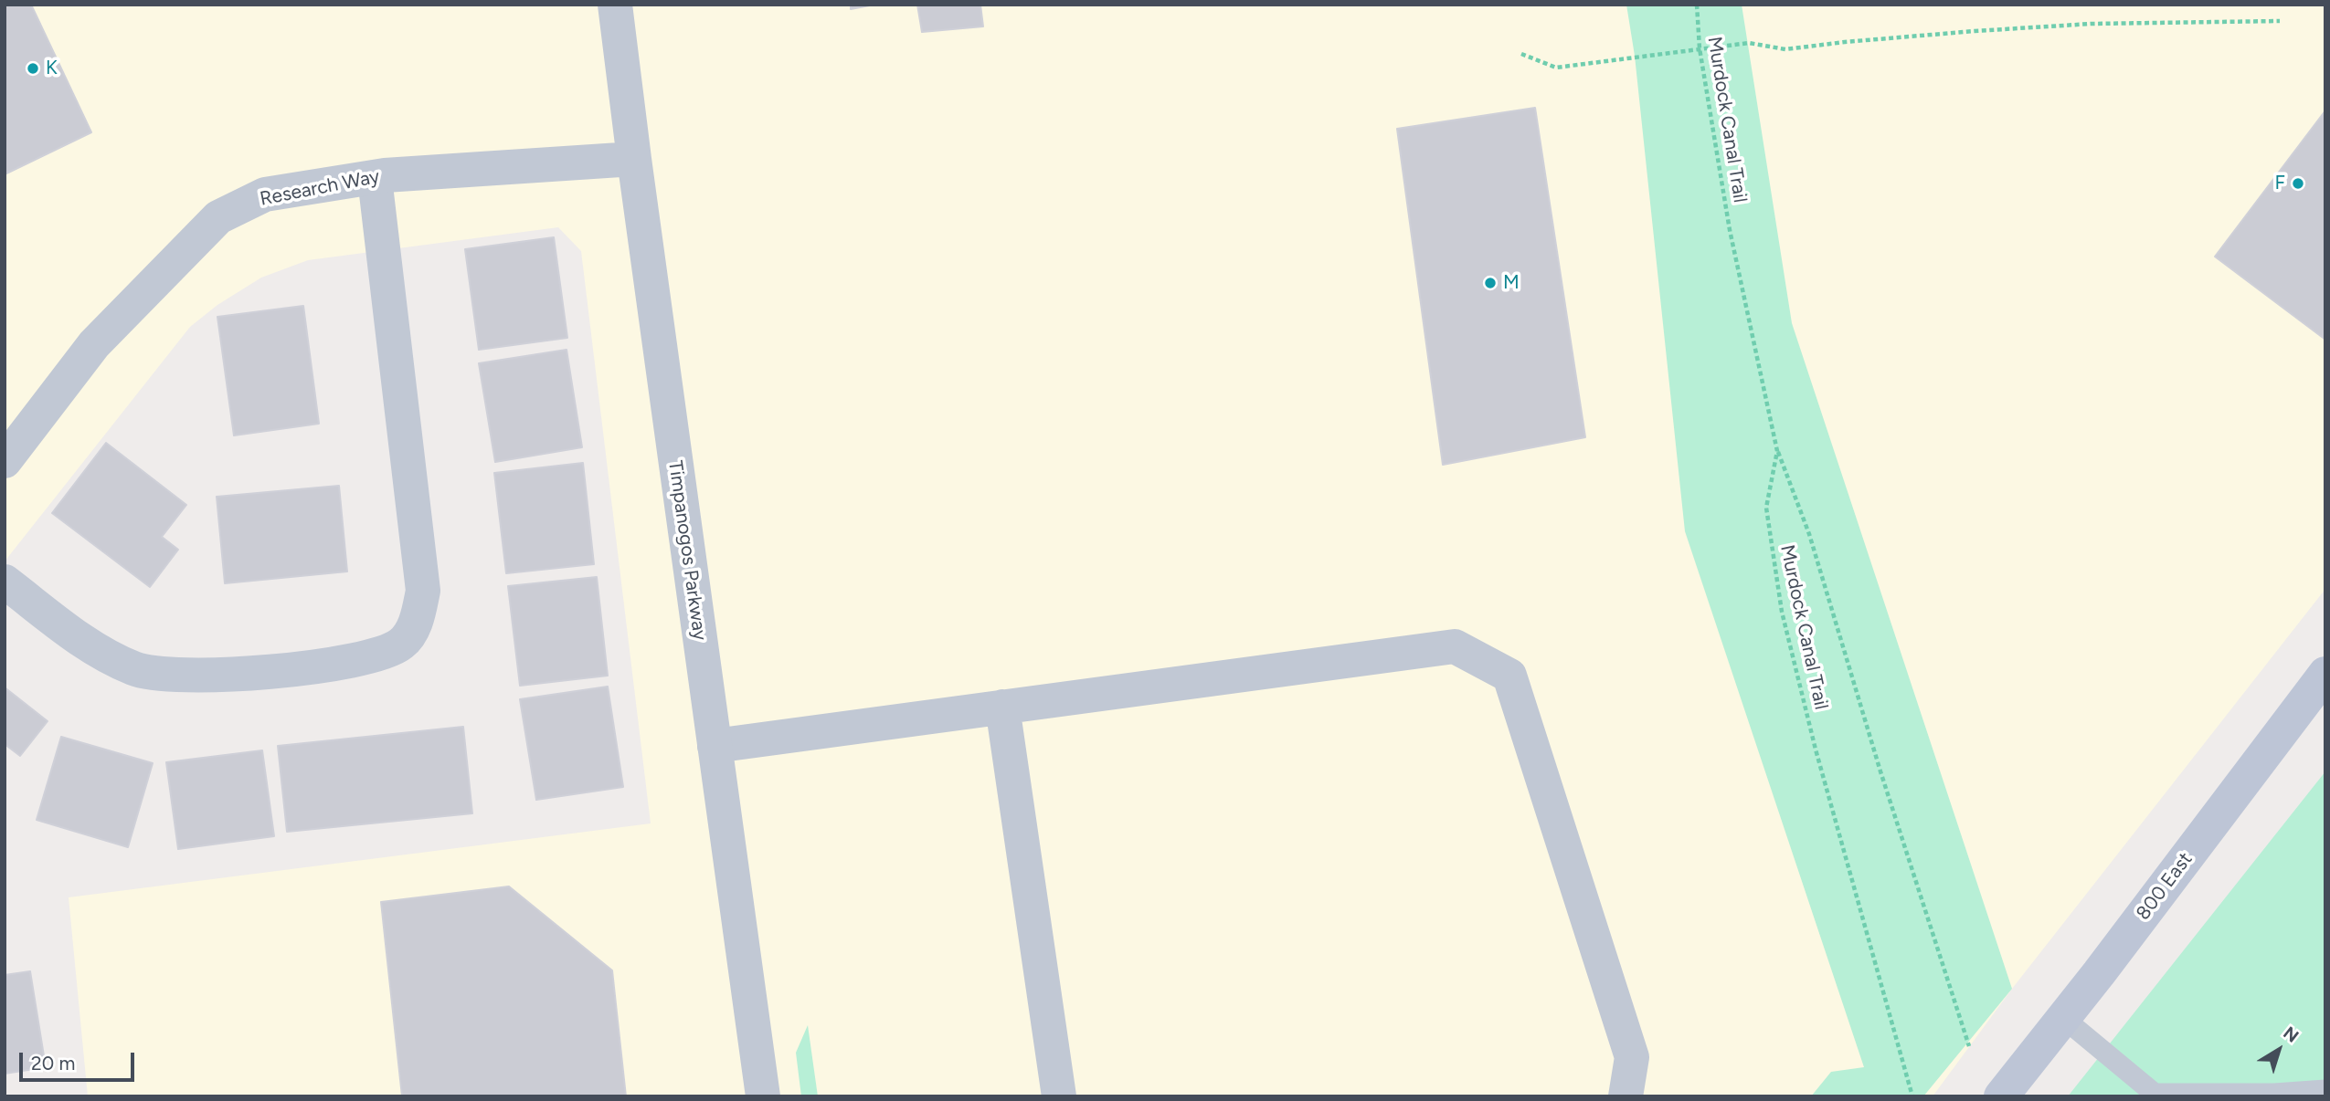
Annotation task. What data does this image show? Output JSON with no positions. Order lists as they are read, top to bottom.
{
  "streets": {
    "main road": ["800 East"],
    "street": ["Research Way", "Timpanogos Parkway"],
    "path": ["Murdock Canal Trail"]
  },
  "crossings": [
    ["Research Way", "Timpanogos Parkway"]
  ],
  "places": ["K", "F", "M"],
  "scale_bar": "20 m",
  "north": "top right"
}
